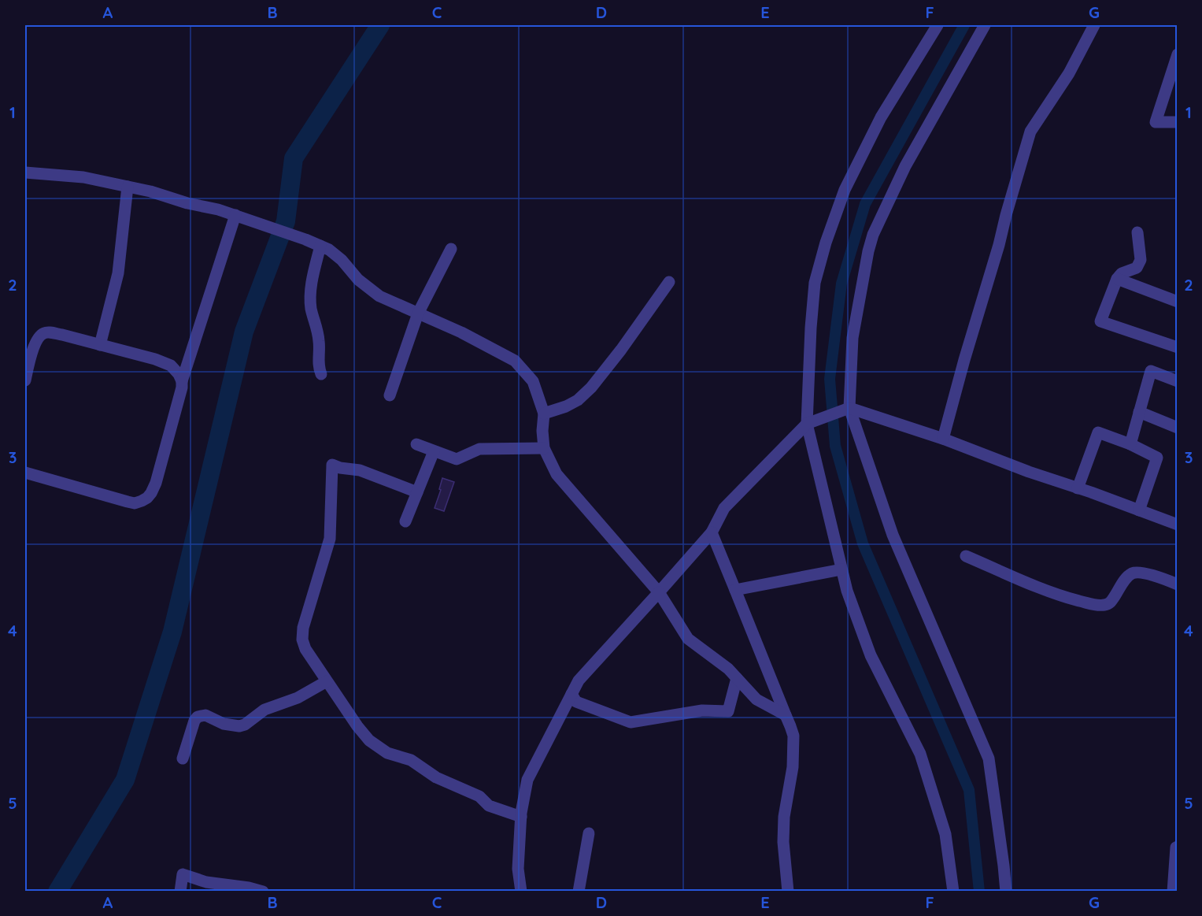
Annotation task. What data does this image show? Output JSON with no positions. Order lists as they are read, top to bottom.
{
  "grid": {
    "columns": [
      "A",
      "B",
      "C",
      "D",
      "E",
      "F",
      "G"
    ],
    "rows": [
      "1",
      "2",
      "3",
      "4",
      "5"
    ]
  }
}
